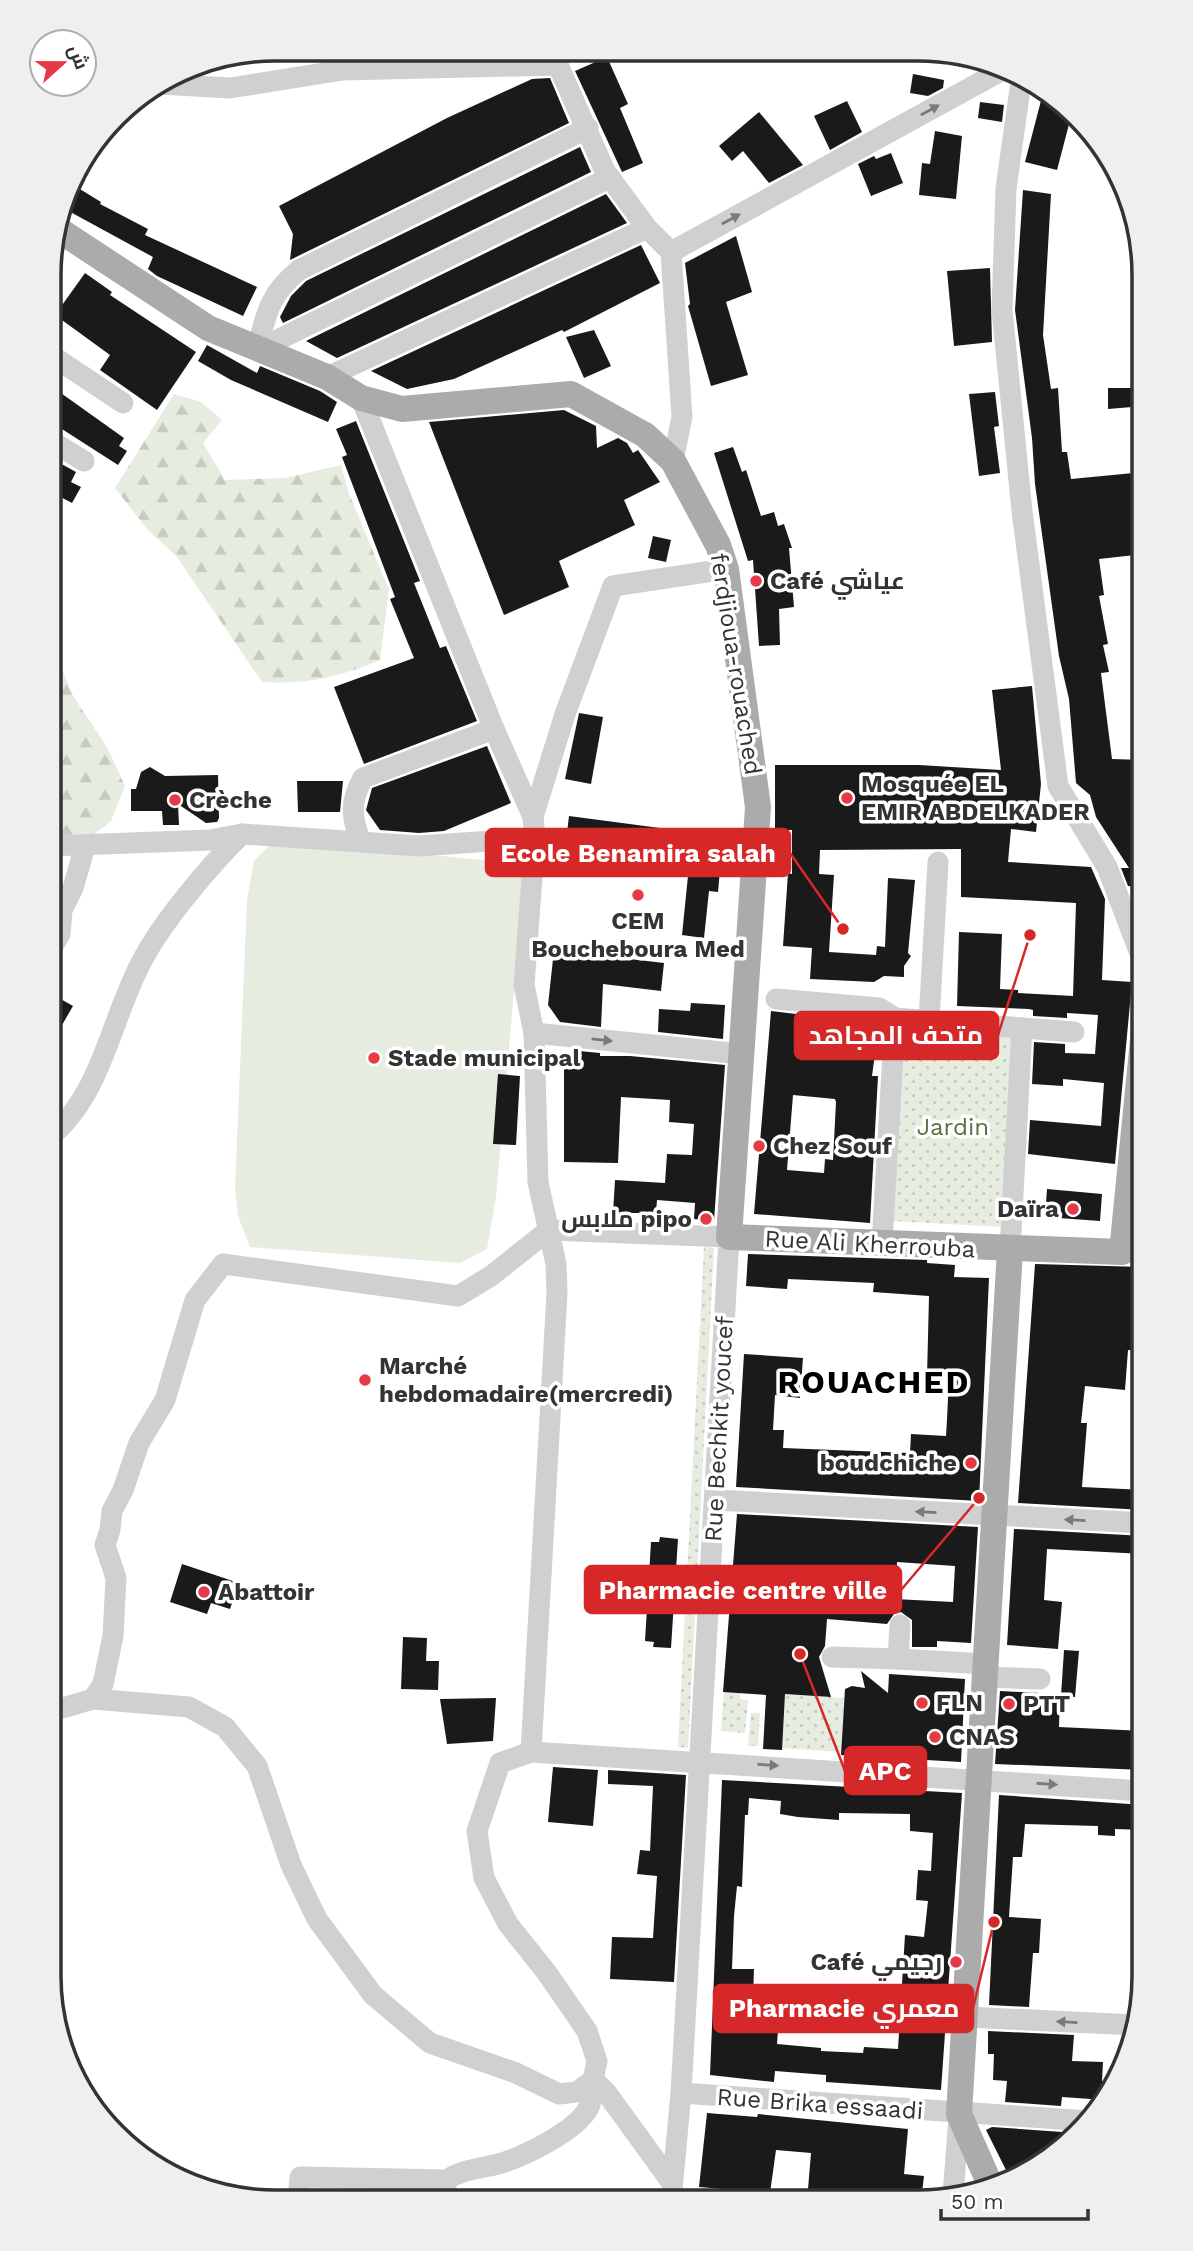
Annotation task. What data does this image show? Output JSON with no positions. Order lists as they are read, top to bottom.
{
  "streets": {
    "main road": ["ferdjioua-rouached", "Rue Ali Kherrouba", "Rue Bechkit youcef"],
    "street": ["Rue Brika essaadi"]
  },
  "crossings": [
    ["ferdjioua-rouached", "Rue Bechkit youcef"],
    ["Rue Ali Kherrouba", "Rue Bechkit youcef"],
    ["Rue Bechkit youcef", "Rue Brika essaadi"]
  ],
  "districts": ["ROUACHED"],
  "parks": ["Jardin"],
  "places": [
    "Café عياشي",
    "Mosquée EL EMIR ABDELKADER",
    "Crèche",
    "CEM Boucheboura Med",
    "Ecole Benamira salah",
    "متحف المجاهد",
    "Stade municipal",
    "Chez Souf",
    "Daïra",
    "ملابس pipo",
    "Marché hebdomadaire(mercredi)",
    "boudchiche",
    "Pharmacie centre ville",
    "Abattoir",
    "APC",
    "FLN",
    "PTT",
    "CNAS",
    "Pharmacie معمري",
    "Café رجيمي"
  ],
  "scale_bar": "50 m",
  "north": "right"
}
